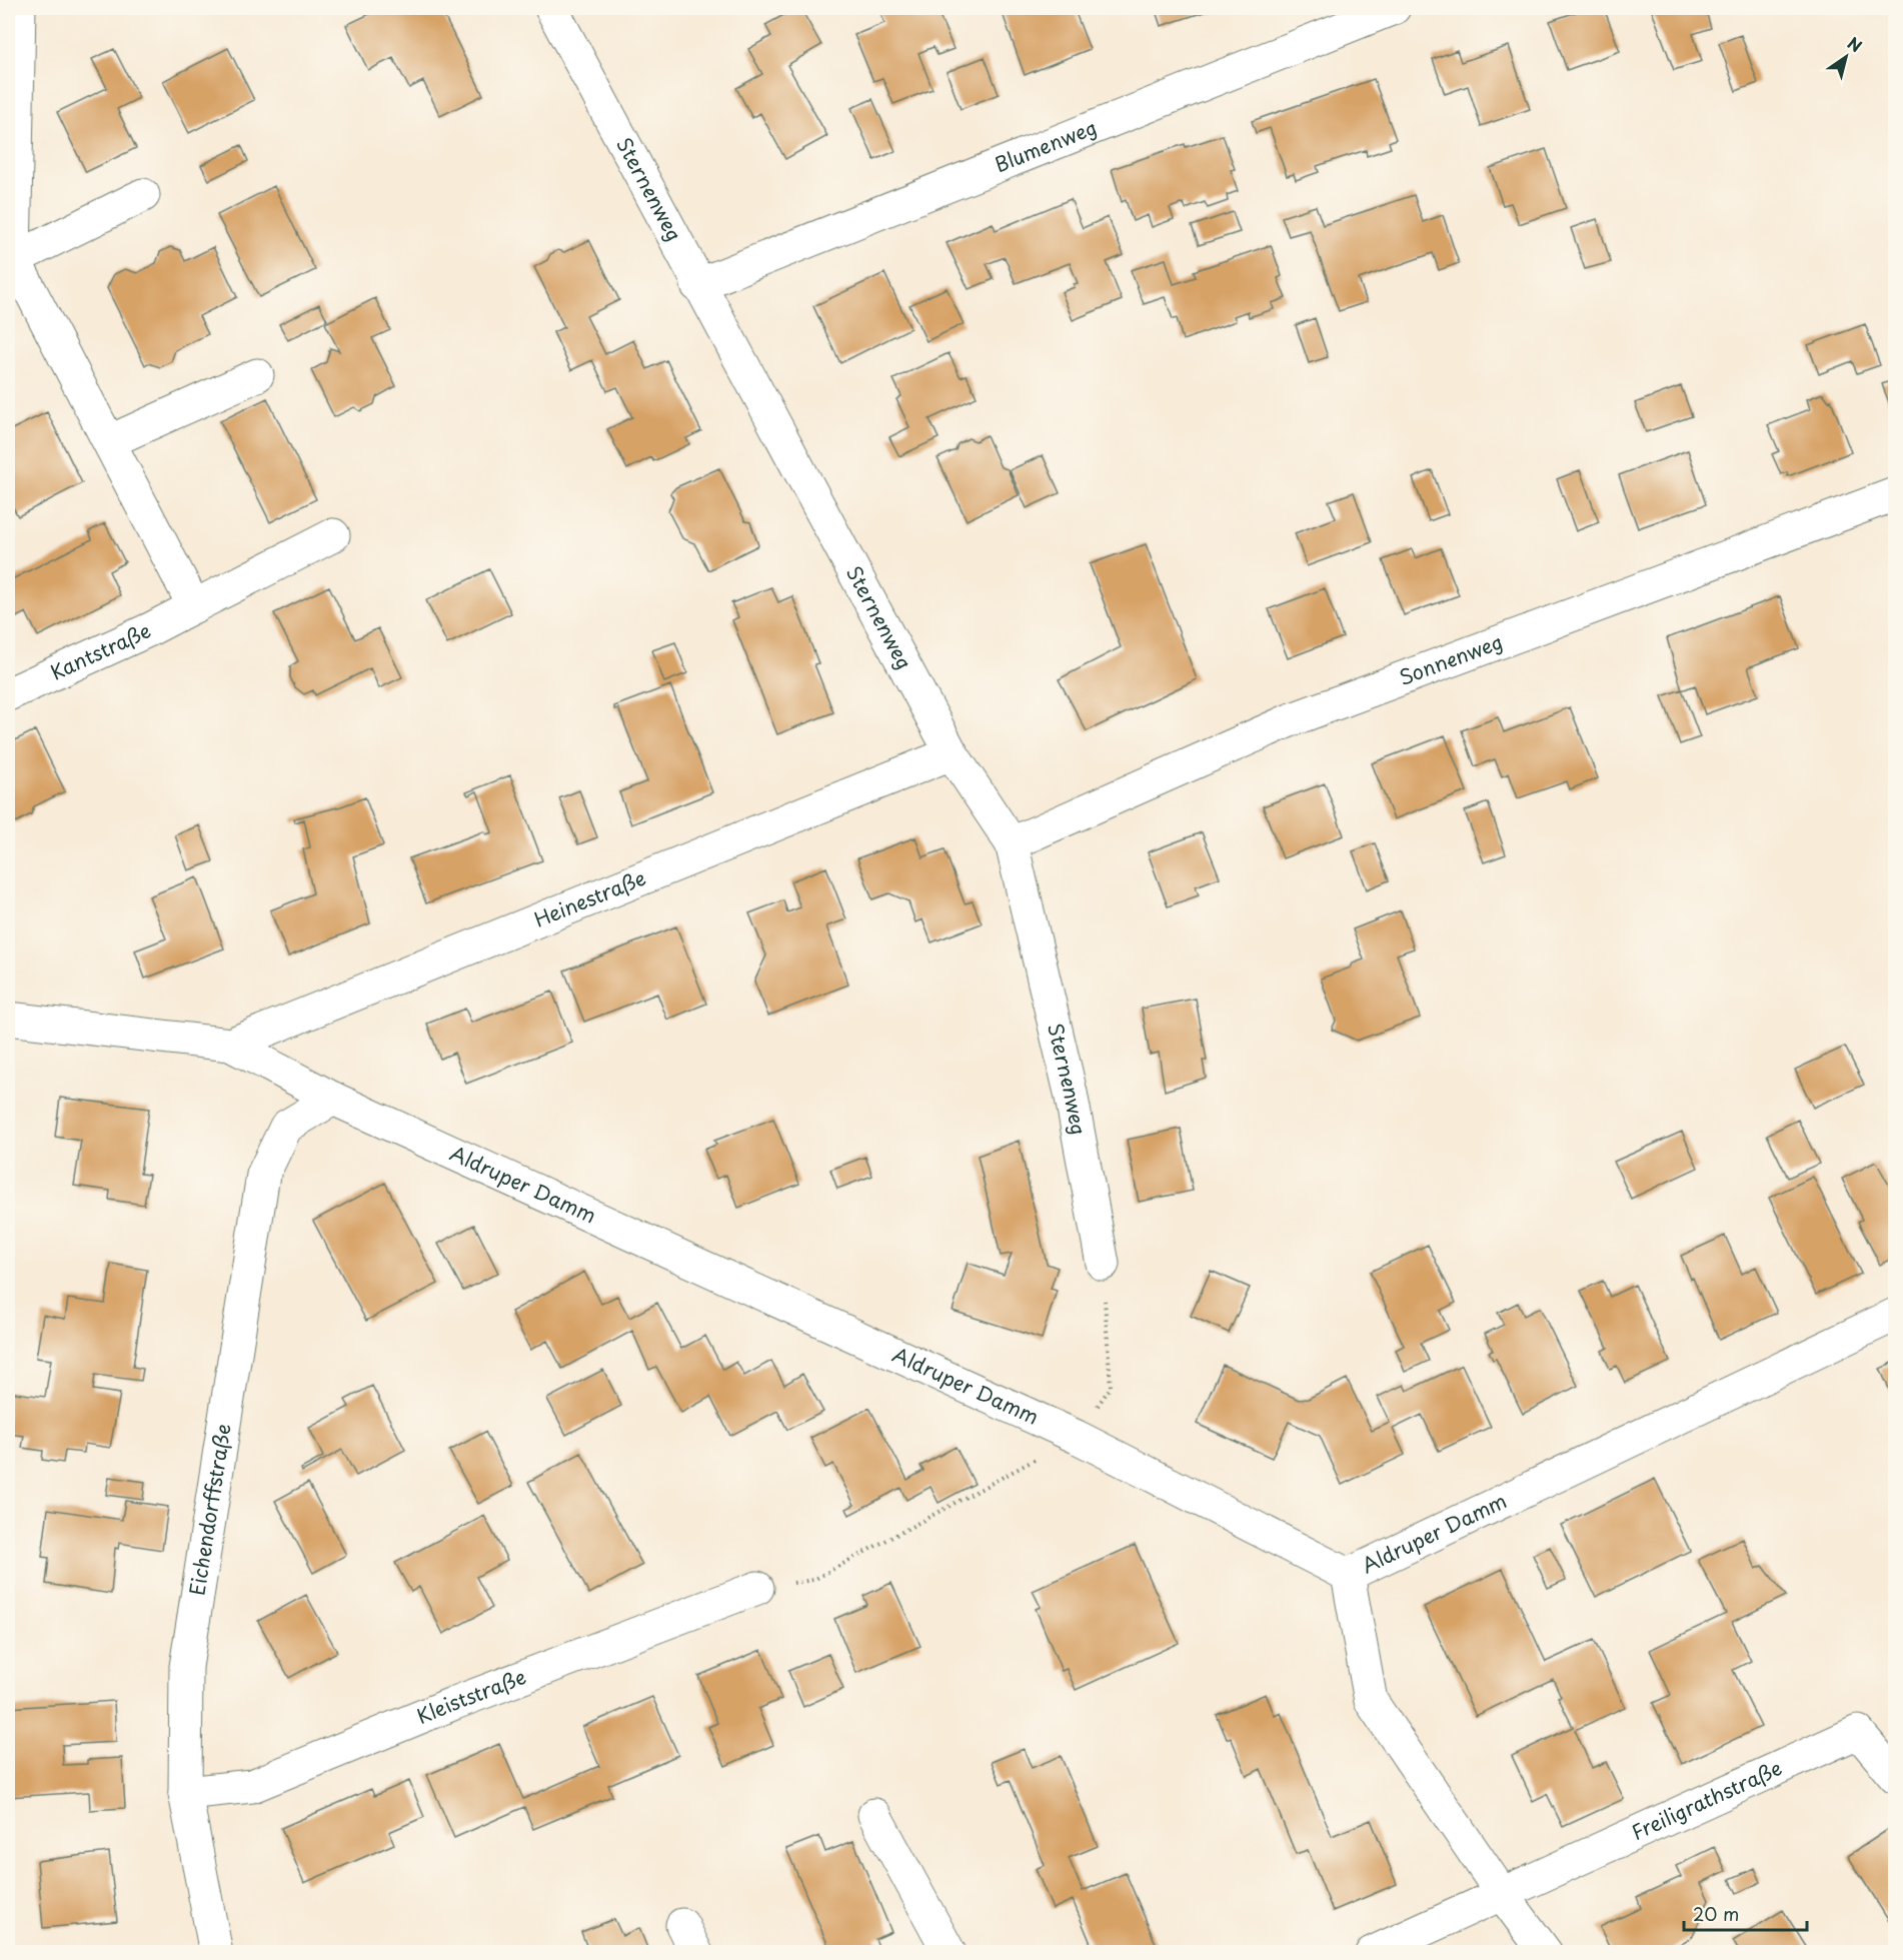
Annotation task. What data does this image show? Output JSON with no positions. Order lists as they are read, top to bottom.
{
  "streets": {
    "street": [
      "Blumenweg",
      "Sternenweg",
      "Kantstraße",
      "Sonnenweg",
      "Heinestraße",
      "Aldruper Damm",
      "Eichendorffstraße",
      "Kleiststraße",
      "Freiligrathstraße"
    ]
  },
  "crossings": [
    ["Blumenweg", "Sternenweg"],
    ["Sternenweg", "Sonnenweg"],
    ["Sternenweg", "Heinestraße"],
    ["Heinestraße", "Aldruper Damm"],
    ["Aldruper Damm", "Eichendorffstraße"],
    ["Eichendorffstraße", "Kleiststraße"]
  ],
  "scale_bar": "20 m",
  "north": "top right"
}
